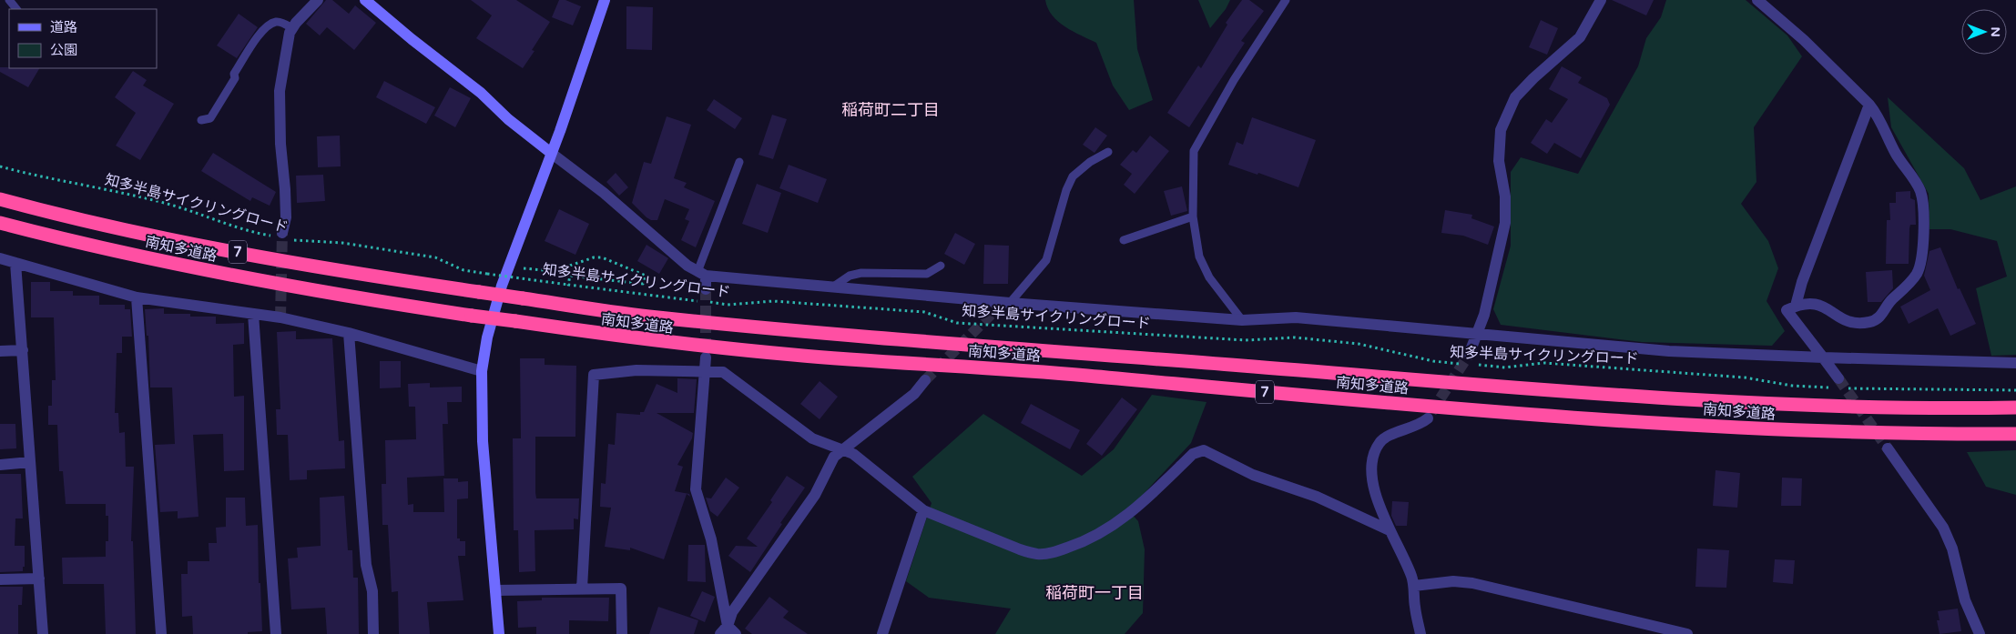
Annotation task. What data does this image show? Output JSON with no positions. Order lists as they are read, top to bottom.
{
  "streets": {
    "highway": ["南知多道路", "7"],
    "path": ["知多半島サイクリングロード"]
  },
  "districts": ["稲荷町二丁目", "稲荷町一丁目"],
  "legend": ["道路", "公園"],
  "north": "right"
}
